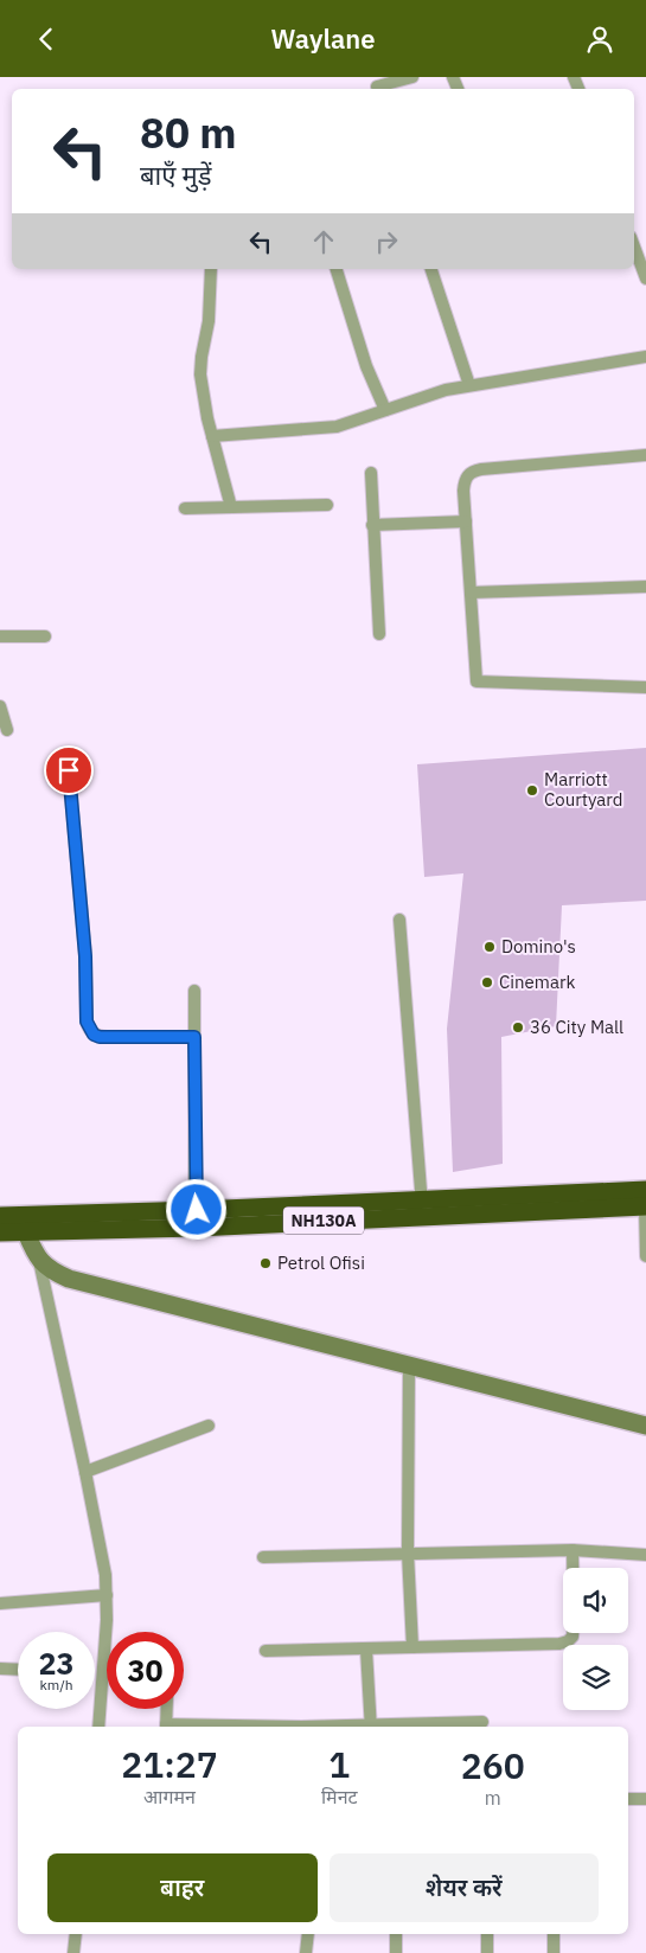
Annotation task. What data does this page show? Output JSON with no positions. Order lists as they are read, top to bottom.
{
  "streets": {
    "highway": ["NH130A"]
  },
  "places": [
    "Marriott Courtyard",
    "Domino's",
    "Cinemark",
    "36 City Mall",
    "Petrol Ofisi"
  ],
  "page": {
    "header": "Waylane",
    "turn": ["80 m", "बाएँ मुड़ें"],
    "speed": "23 km/h",
    "limit": "30",
    "eta": [
      "21:27",
      "आगमन",
      "1",
      "मिनट",
      "260",
      "m"
    ],
    "buttons": ["बाहर", "शेयर करें"]
  }
}
